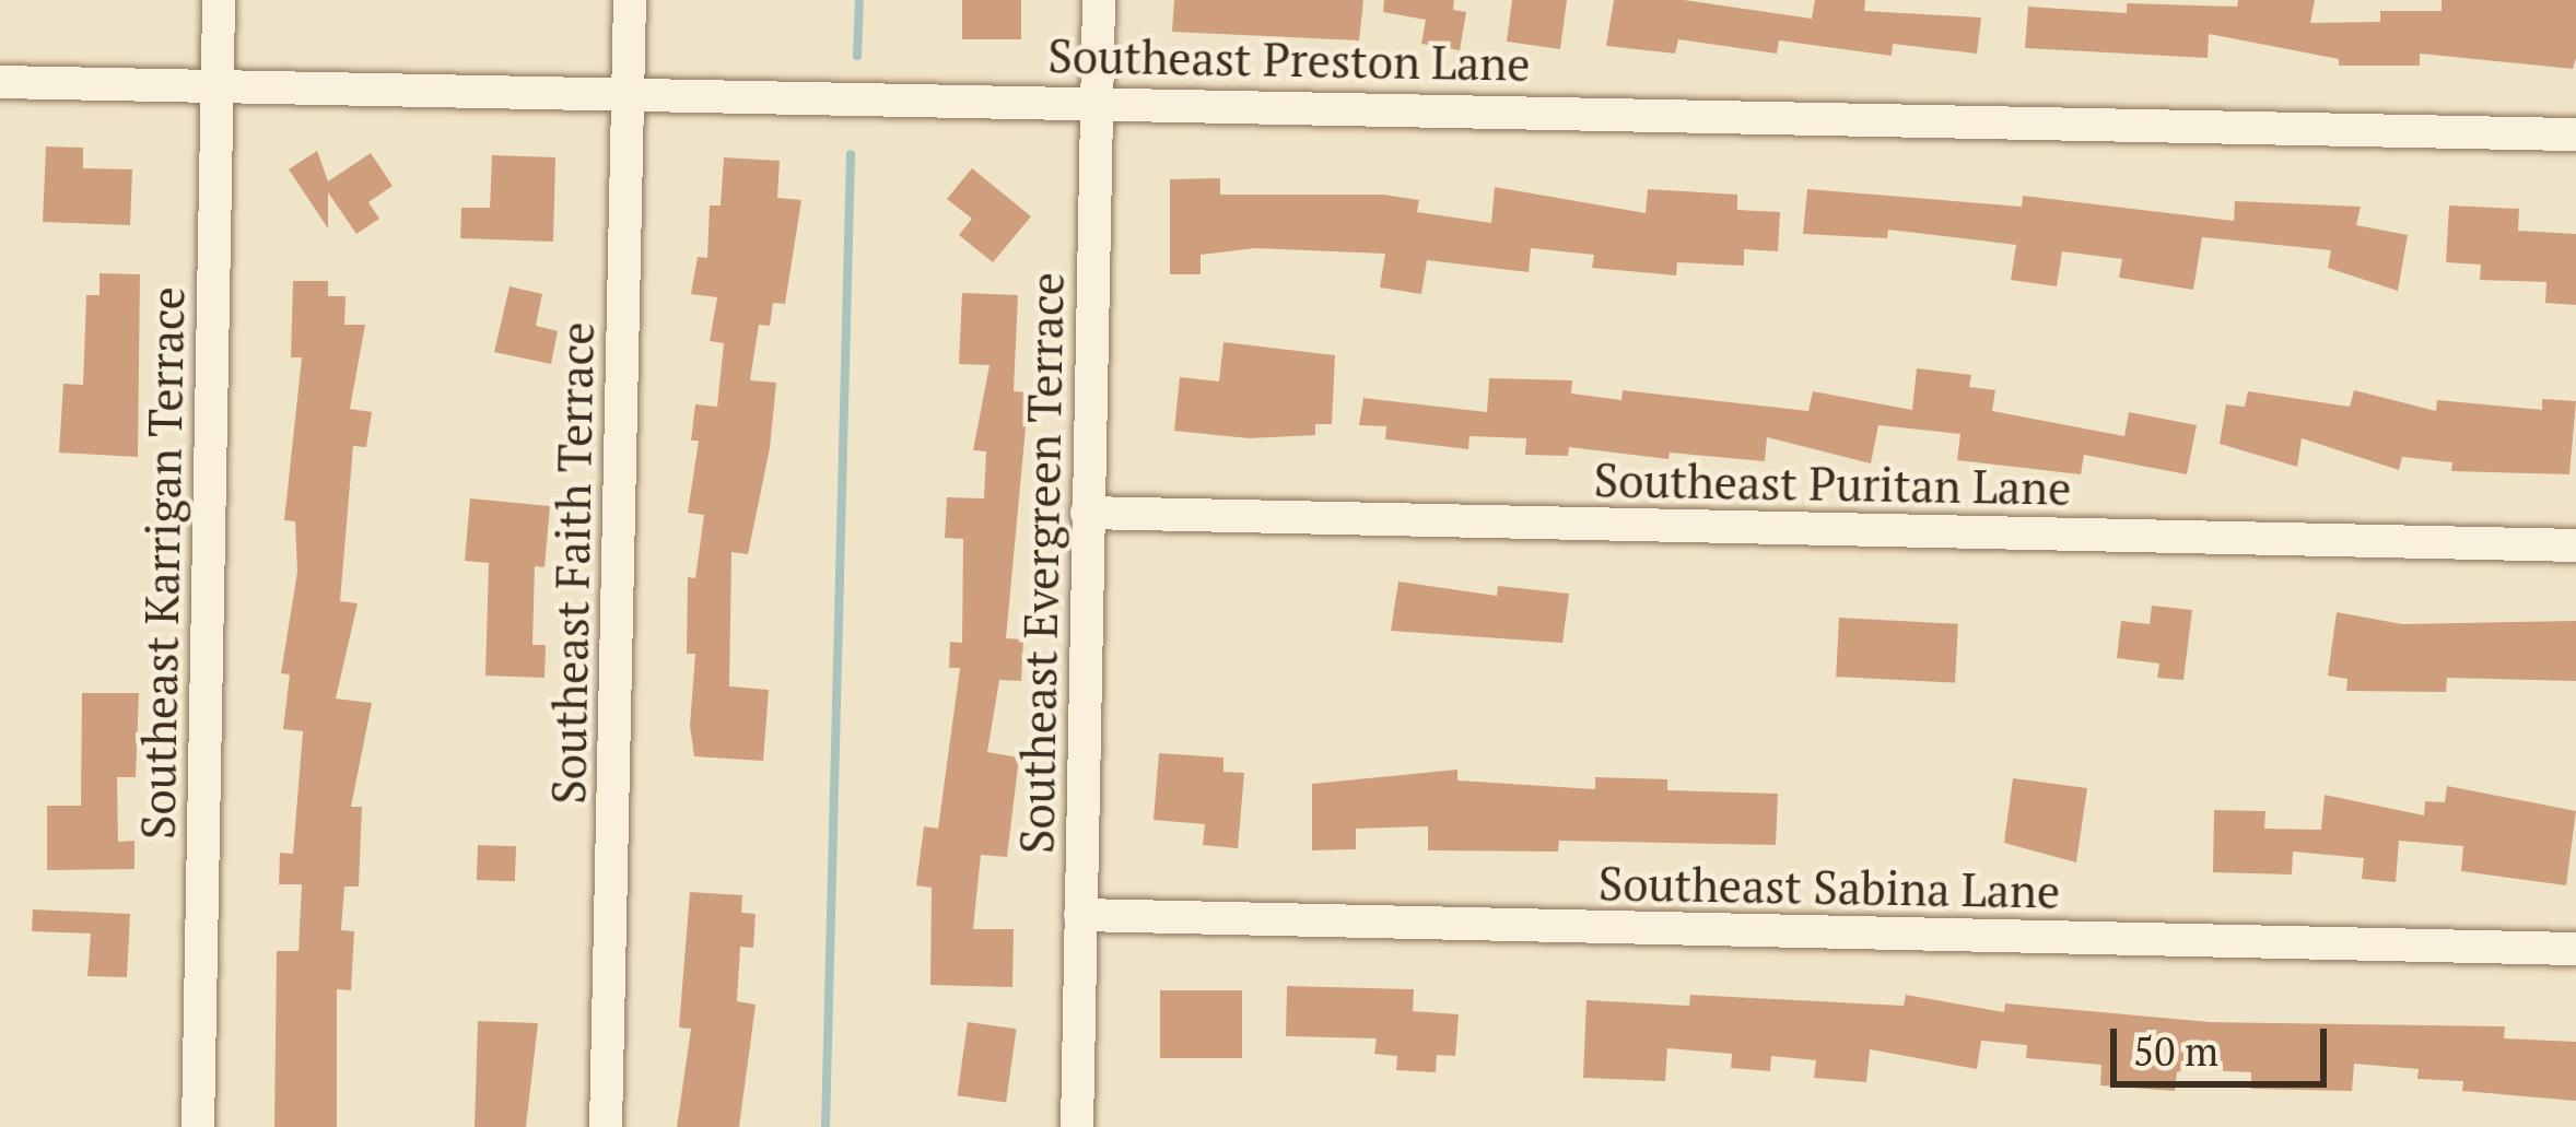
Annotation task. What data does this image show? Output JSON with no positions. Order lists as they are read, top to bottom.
{
  "streets": {
    "street": [
      "Southeast Preston Lane",
      "Southeast Puritan Lane",
      "Southeast Karrigan Terrace",
      "Southeast Faith Terrace",
      "Southeast Evergreen Terrace",
      "Southeast Sabina Lane"
    ]
  },
  "crossings": [
    ["Southeast Preston Lane", "Southeast Karrigan Terrace"],
    ["Southeast Preston Lane", "Southeast Faith Terrace"],
    ["Southeast Preston Lane", "Southeast Evergreen Terrace"],
    ["Southeast Puritan Lane", "Southeast Evergreen Terrace"],
    ["Southeast Evergreen Terrace", "Southeast Sabina Lane"]
  ],
  "scale_bar": "50 m"
}
